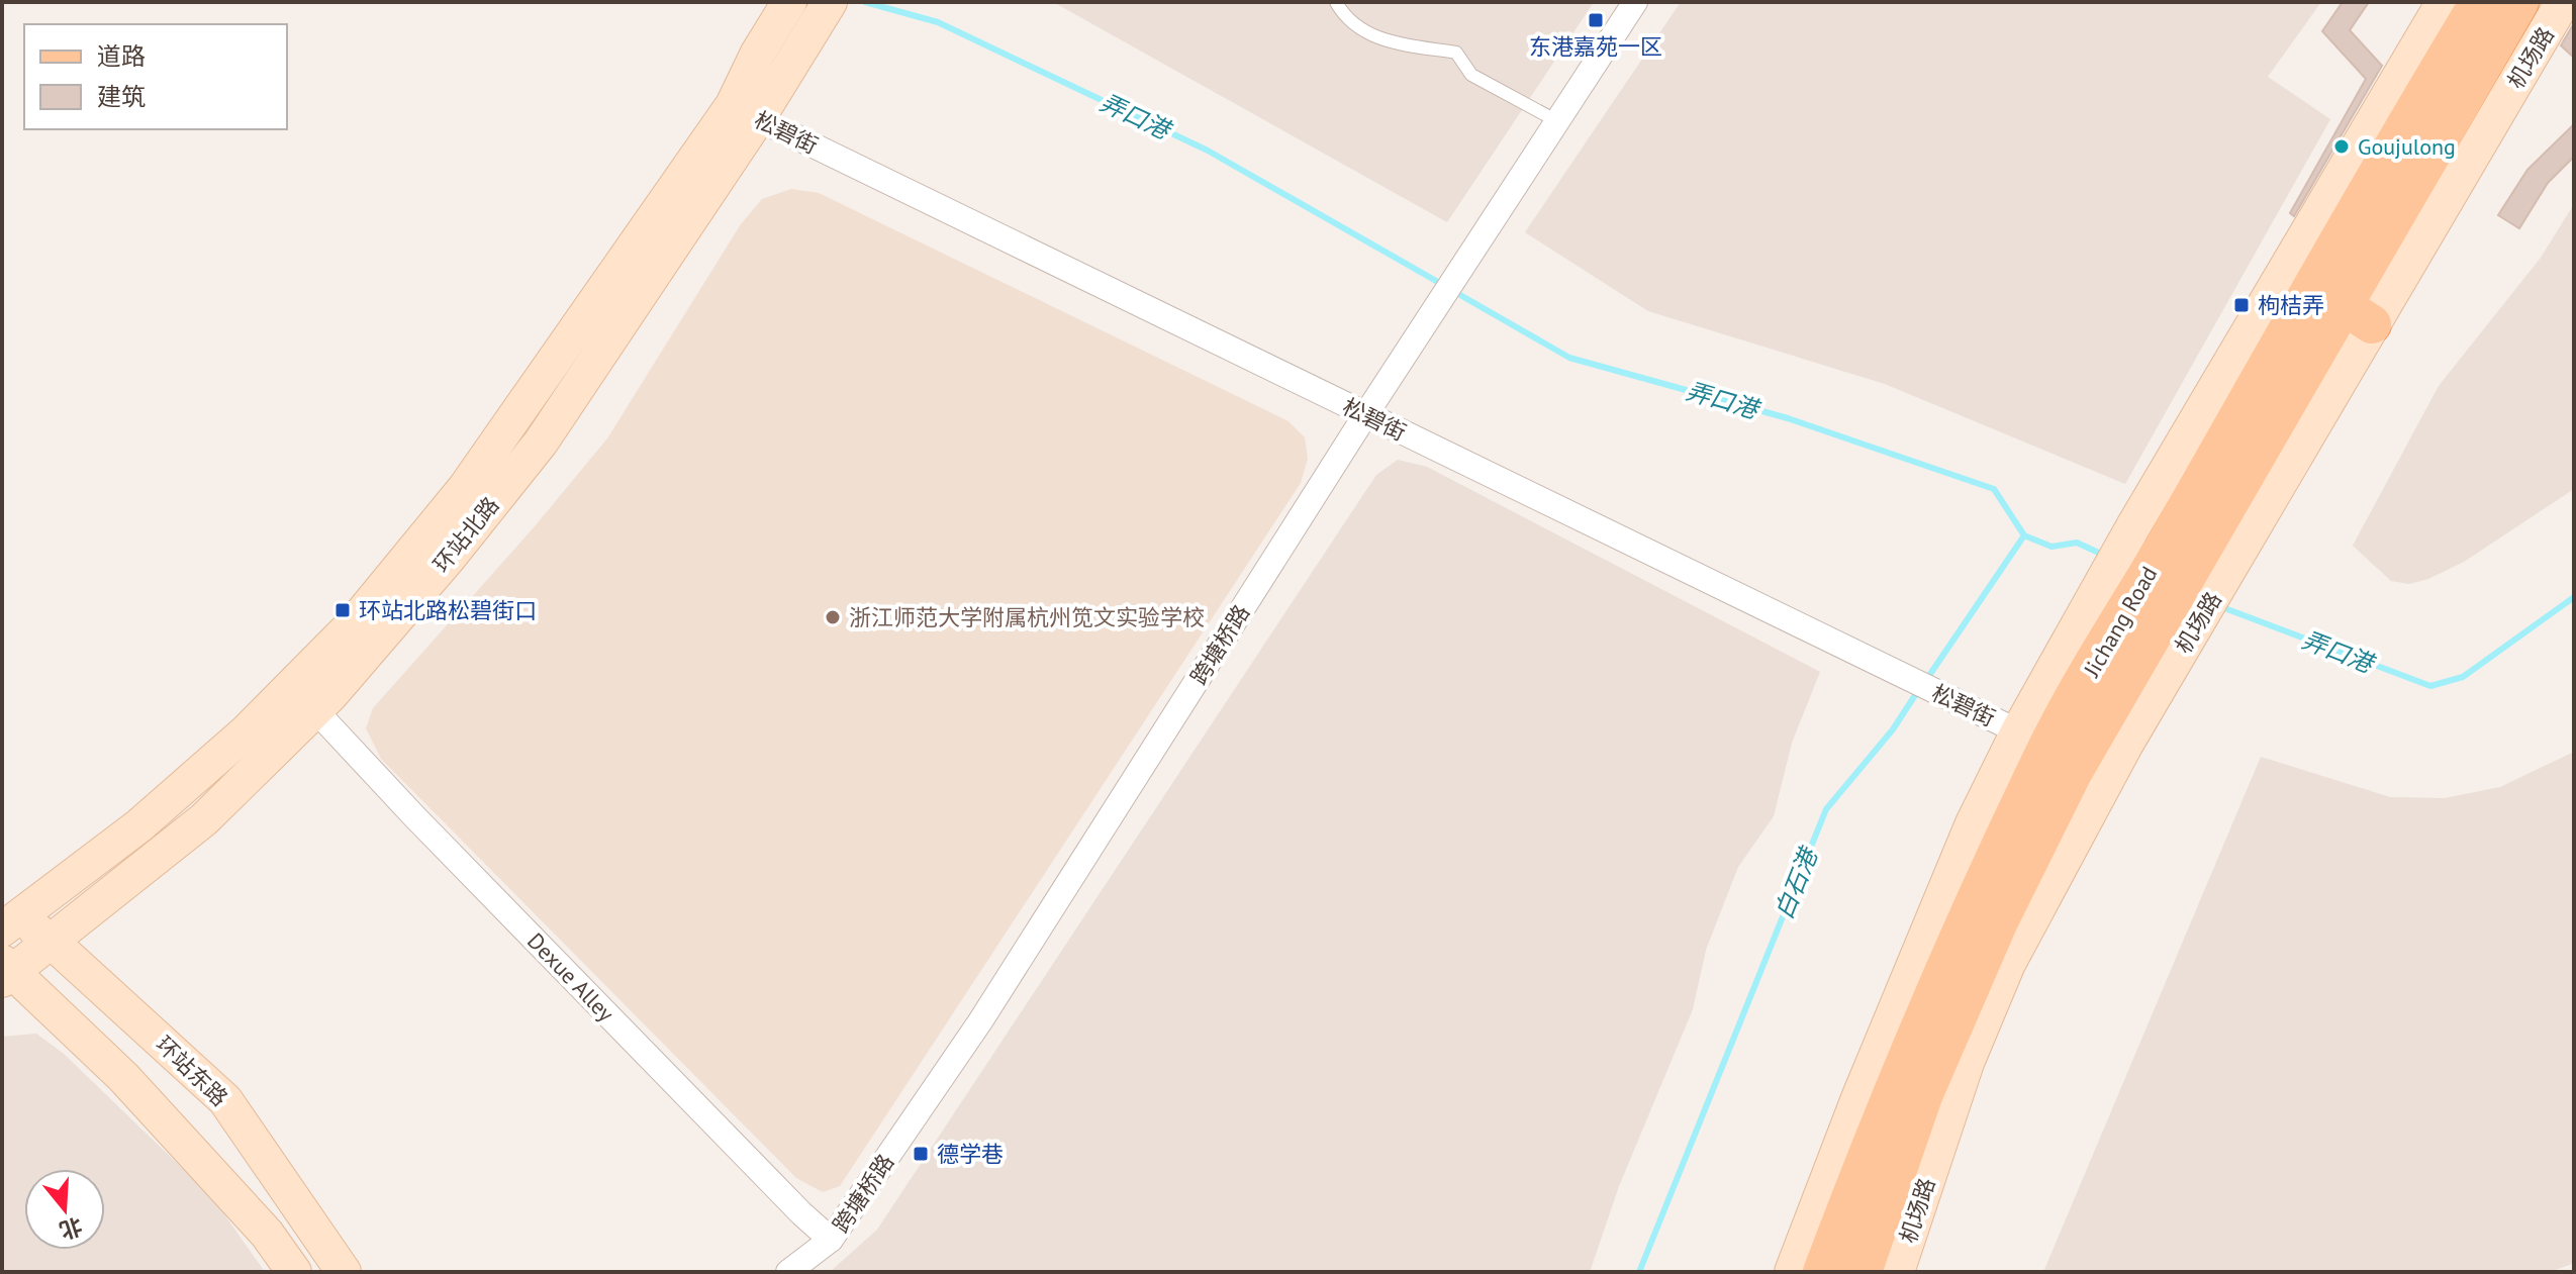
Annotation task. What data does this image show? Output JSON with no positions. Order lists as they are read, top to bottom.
{
  "streets": {
    "main road": [
      "机场路",
      "环站北路",
      "Jichang Road",
      "环站东路"
    ],
    "street": ["松碧街", "跨塘桥路", "Dexue Alley"]
  },
  "crossings": [
    ["机场路", "松碧街"],
    ["机场路", "Jichang Road"],
    ["松碧街", "环站北路"],
    ["松碧街", "跨塘桥路"],
    ["环站北路", "Dexue Alley"],
    ["环站北路", "环站东路"],
    ["跨塘桥路", "Dexue Alley"]
  ],
  "water": ["弄口港", "白石港"],
  "places": {
    "transit": [
      "东港嘉苑一区",
      "枸桔弄",
      "环站北路松碧街口",
      "德学巷"
    ],
    "other": ["Goujulong", "浙江师范大学附属杭州笕文实验学校"]
  },
  "legend": ["道路", "建筑"],
  "north": "bottom"
}
